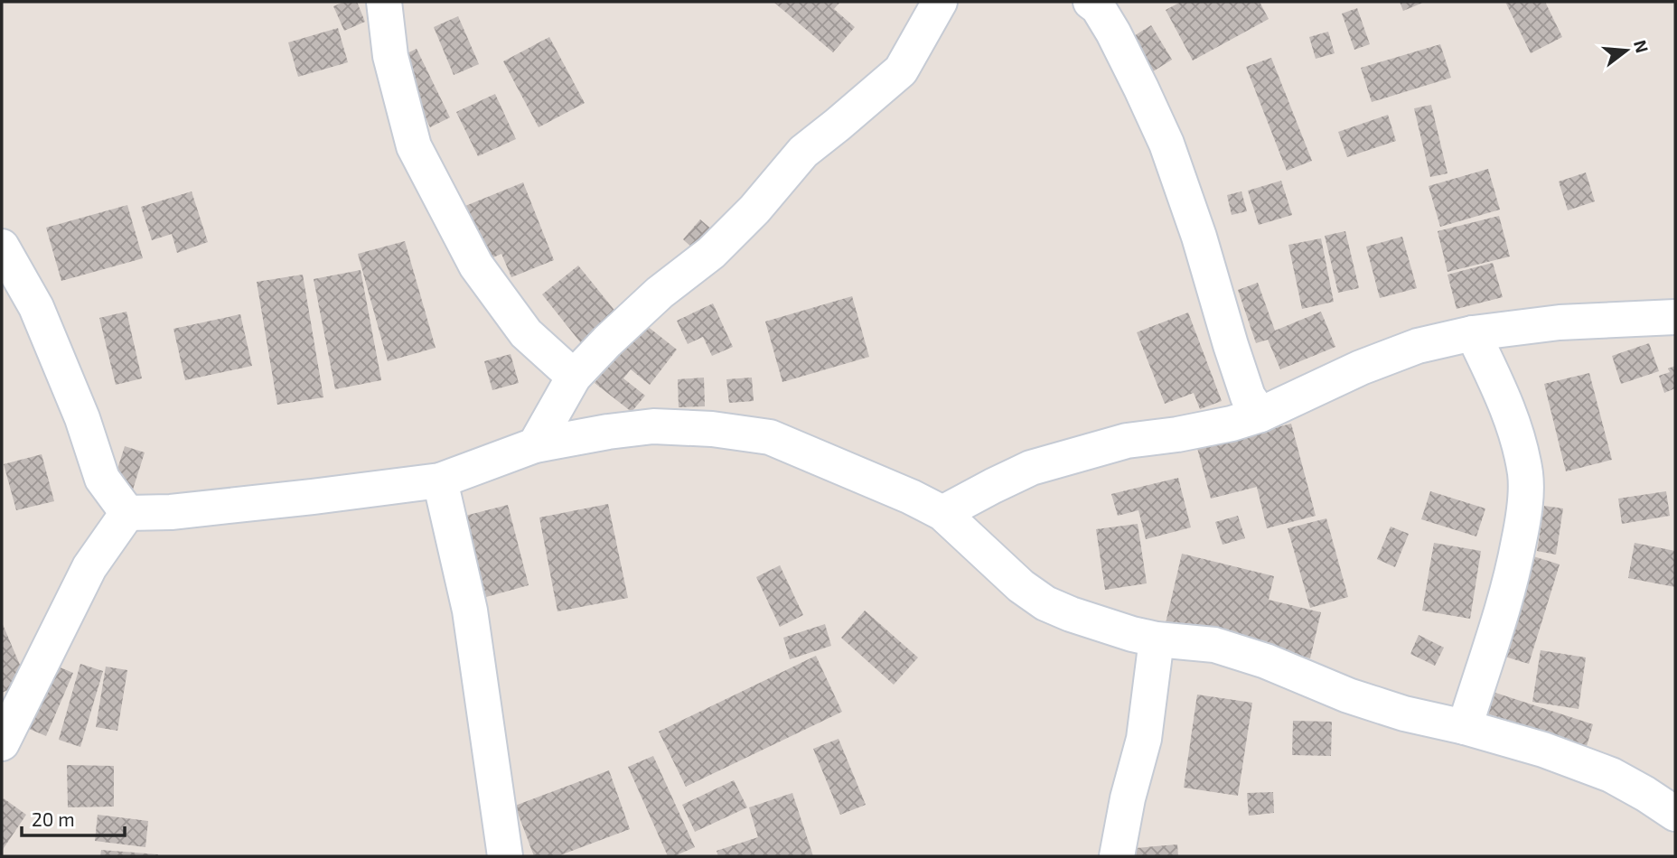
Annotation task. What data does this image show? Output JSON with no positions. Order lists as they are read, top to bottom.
{
  "scale_bar": "20 m",
  "north": "right"
}
